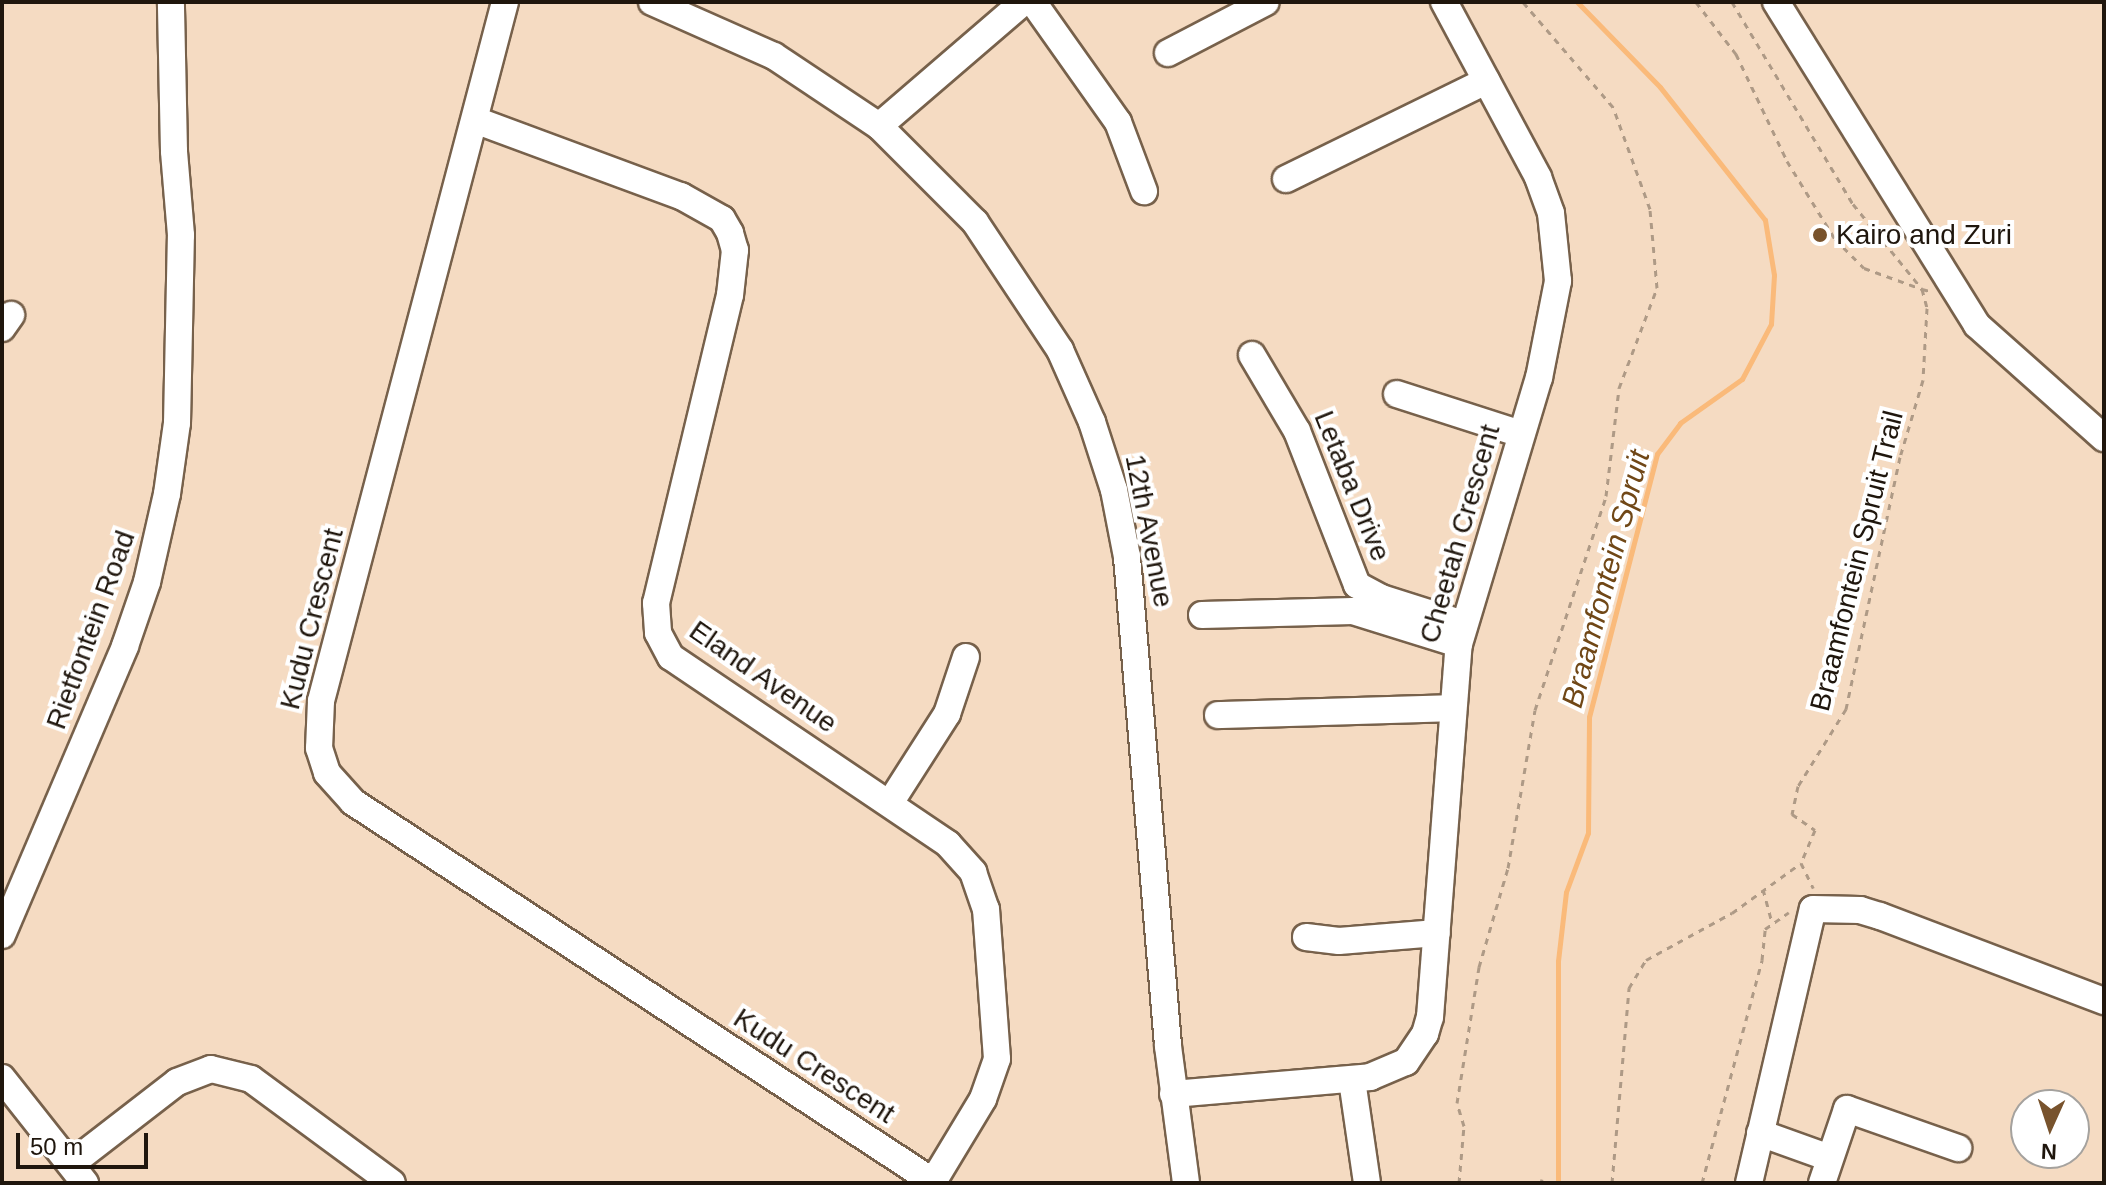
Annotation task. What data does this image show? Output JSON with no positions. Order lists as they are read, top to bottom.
{
  "streets": {
    "street": [
      "Letaba Drive",
      "12th Avenue",
      "Cheetah Crescent",
      "Kudu Crescent",
      "Rietfontein Road",
      "Eland Avenue"
    ],
    "path": ["Braamfontein Spruit Trail"]
  },
  "crossings": [
    ["Letaba Drive", "Cheetah Crescent"],
    ["12th Avenue", "Cheetah Crescent"],
    ["Kudu Crescent", "Eland Avenue"]
  ],
  "water": ["Braamfontein Spruit"],
  "places": ["Kairo and Zuri"],
  "scale_bar": "50 m",
  "north": "bottom"
}
